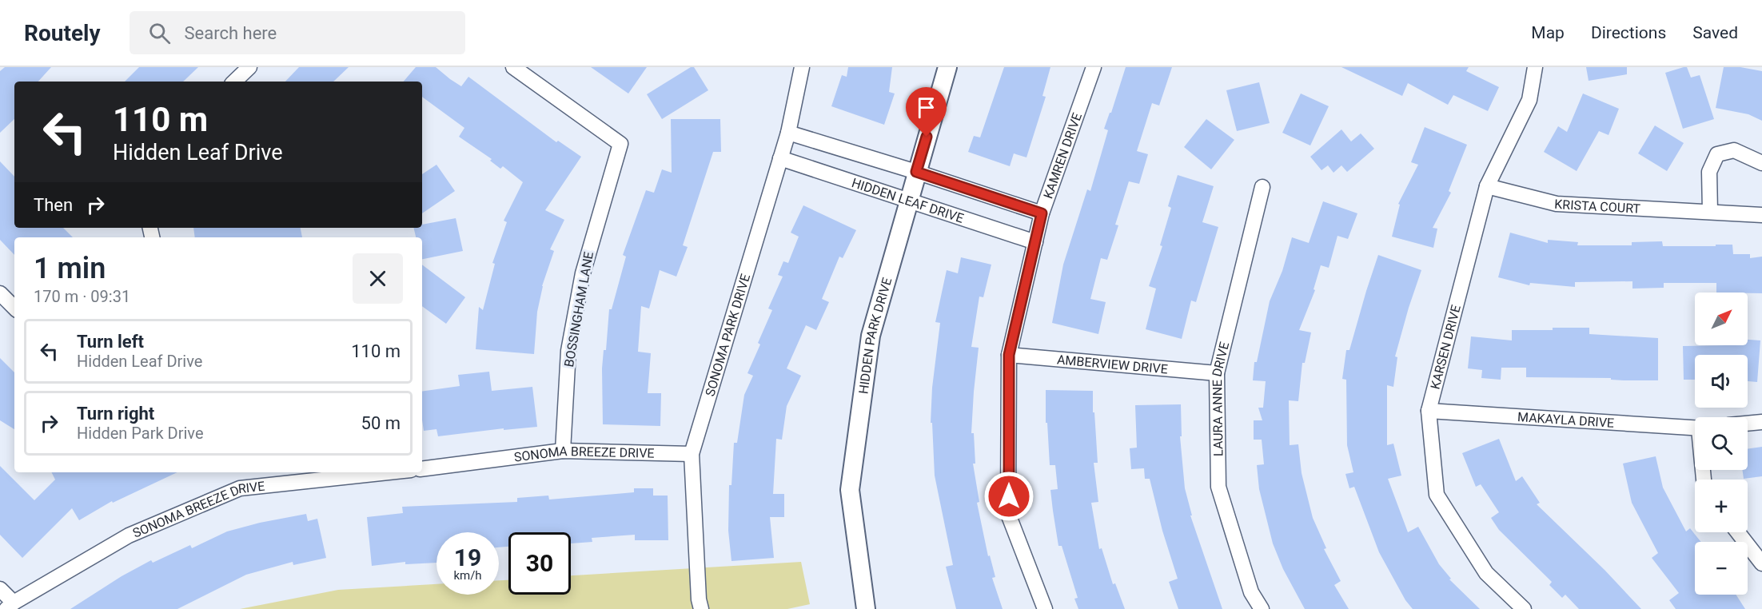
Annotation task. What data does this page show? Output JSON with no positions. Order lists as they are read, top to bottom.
{
  "streets": {
    "street": [
      "KAMREN DRIVE",
      "HIDDEN LEAF DRIVE",
      "KRISTA COURT",
      "BOSSINGHAM LANE",
      "HIDDEN PARK DRIVE",
      "SONOMA PARK DRIVE",
      "KARSEN DRIVE",
      "AMBERVIEW DRIVE",
      "LAURA ANNE DRIVE",
      "MAKAYLA DRIVE",
      "SONOMA BREEZE DRIVE"
    ]
  },
  "crossings": [
    ["KAMREN DRIVE", "HIDDEN LEAF DRIVE"],
    ["KAMREN DRIVE", "AMBERVIEW DRIVE"],
    ["HIDDEN LEAF DRIVE", "HIDDEN PARK DRIVE"],
    ["HIDDEN LEAF DRIVE", "SONOMA PARK DRIVE"],
    ["KRISTA COURT", "KARSEN DRIVE"],
    ["BOSSINGHAM LANE", "SONOMA BREEZE DRIVE"],
    ["SONOMA PARK DRIVE", "SONOMA BREEZE DRIVE"],
    ["KARSEN DRIVE", "MAKAYLA DRIVE"],
    ["AMBERVIEW DRIVE", "LAURA ANNE DRIVE"]
  ],
  "north": "top right",
  "page": {
    "header": "Routely",
    "search": "Search here",
    "nav": ["Map", "Directions", "Saved"],
    "turn": ["110 m", "Hidden Leaf Drive"],
    "then": "Then",
    "heading": ["1 min", "170 m · 09:31"],
    "map_buttons": ["+", "−"],
    "list": [
      {
        "name": "Turn left",
        "note": "Hidden Leaf Drive",
        "value": "110 m"
      },
      {
        "name": "Turn right",
        "note": "Hidden Park Drive",
        "value": "50 m"
      }
    ],
    "speed": "19 km/h",
    "limit": "30"
  }
}
